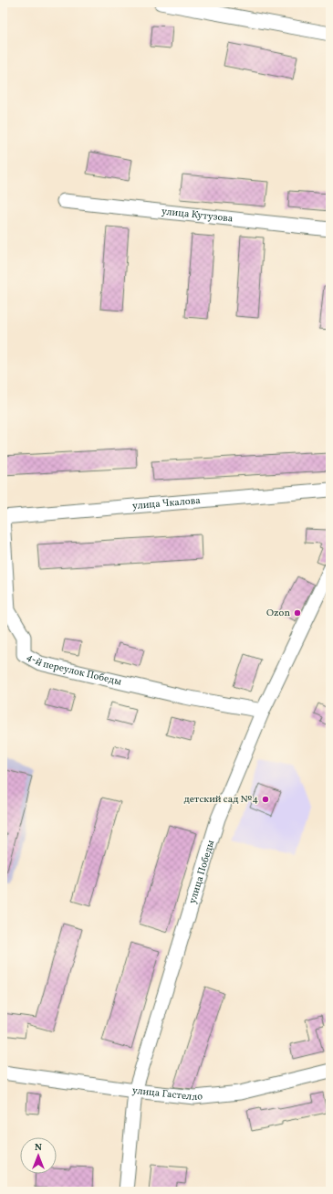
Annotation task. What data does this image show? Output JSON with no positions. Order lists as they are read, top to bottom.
{
  "streets": {
    "street": [
      "улица Кутузова",
      "улица Чкалова",
      "4-й переулок Победы",
      "улица Победы",
      "улица Гастелло"
    ]
  },
  "crossings": [
    ["улица Чкалова", "4-й переулок Победы"],
    ["4-й переулок Победы", "улица Победы"],
    ["улица Победы", "улица Гастелло"]
  ],
  "places": ["Ozon", "детский сад №4"],
  "north": "top"
}
